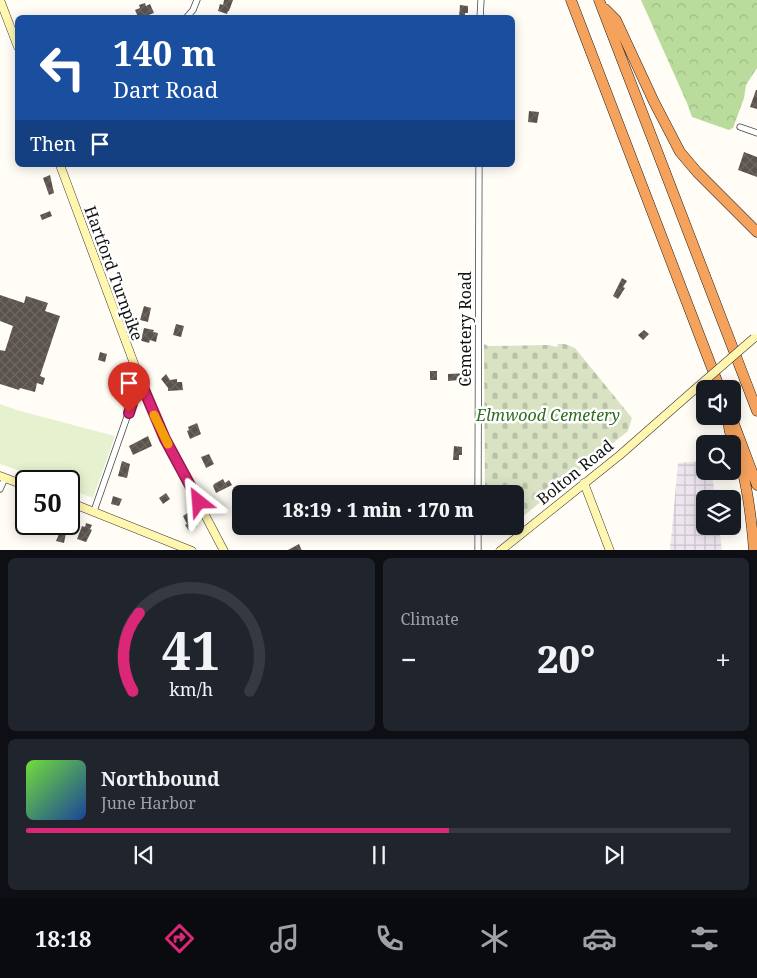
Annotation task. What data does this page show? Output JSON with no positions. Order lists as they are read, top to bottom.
{
  "streets": {
    "main road": ["Hartford Turnpike", "Bolton Road"],
    "street": ["Cemetery Road"]
  },
  "parks": ["Elmwood Cemetery"],
  "page": {
    "turn": ["140 m", "Dart Road"],
    "then": "Then",
    "limit": "50",
    "trip": "18:19 · 1 min · 170 m",
    "tile": "Climate",
    "heat": ["−", "20°", "+"],
    "song": ["Northbound", "June Harbor"],
    "tabs": "18:18",
    "gauge": ["41", "km/h"]
  }
}
